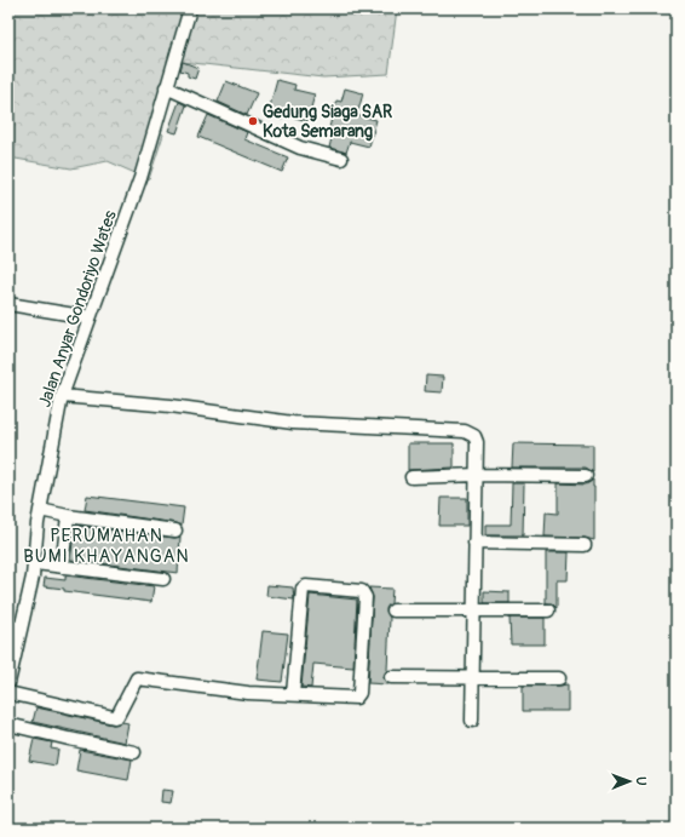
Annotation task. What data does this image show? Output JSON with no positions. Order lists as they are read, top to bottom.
{
  "streets": {
    "street": ["Jalan Anyar Gondoriyo Wates"]
  },
  "districts": ["PERUMAHAN BUMI KHAYANGAN"],
  "places": ["Gedung Siaga SAR Kota Semarang"],
  "north": "right"
}
